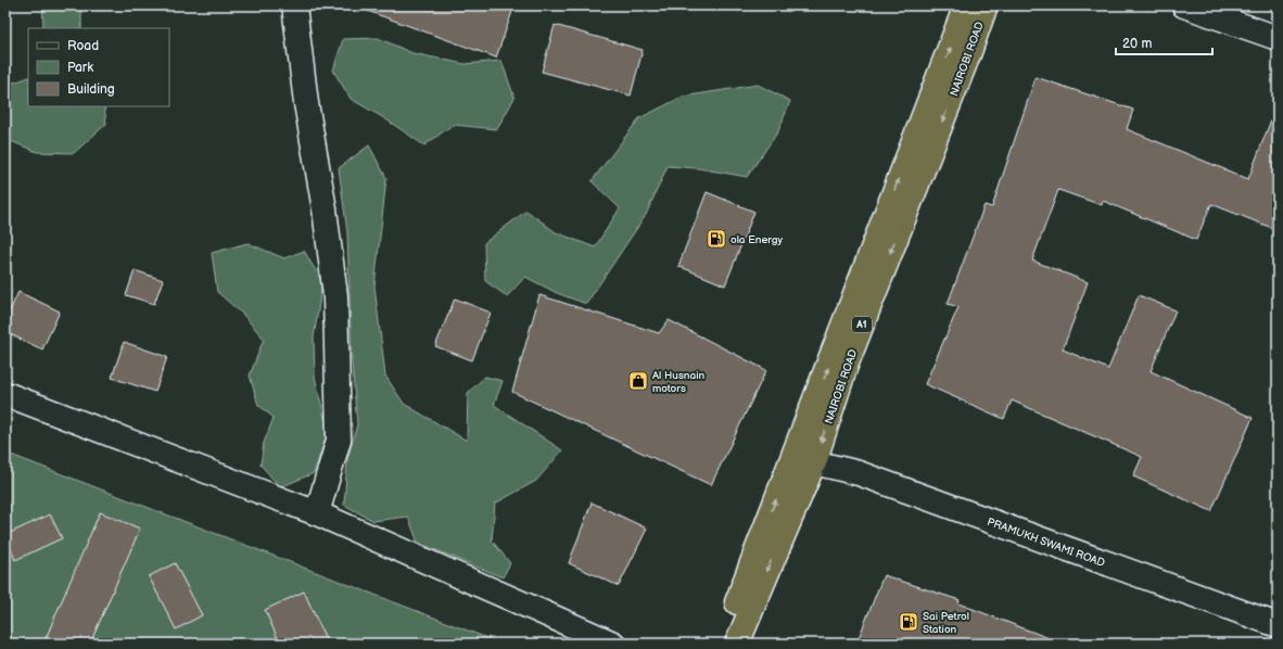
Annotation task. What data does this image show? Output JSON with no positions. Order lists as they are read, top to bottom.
{
  "streets": {
    "highway": ["NAIROBI ROAD", "A1"],
    "street": ["PRAMUKH SWAMI ROAD"]
  },
  "crossings": [
    ["NAIROBI ROAD", "PRAMUKH SWAMI ROAD"]
  ],
  "places": {
    "fuel station": ["ola Energy", "Sai Petrol Station"],
    "shop": ["Al Husnain motors"]
  },
  "legend": ["Road", "Park", "Building"],
  "scale_bar": "20 m"
}
